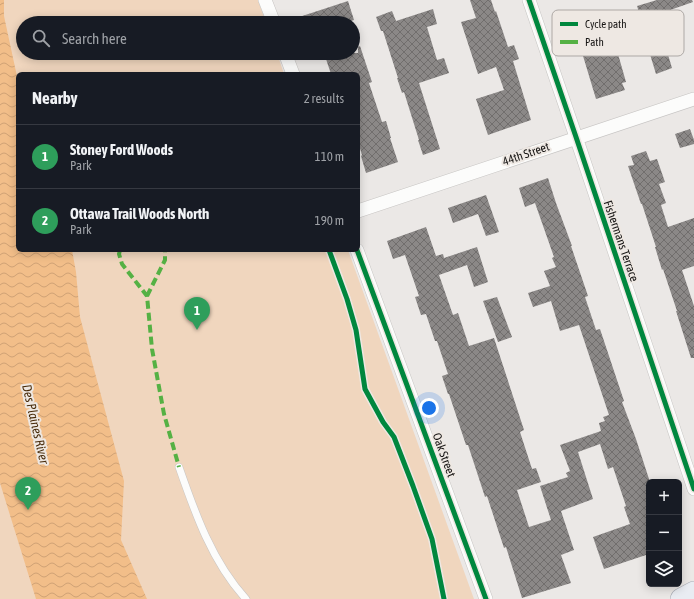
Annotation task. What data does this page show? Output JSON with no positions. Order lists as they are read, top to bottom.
{
  "streets": {
    "street": ["44th Street", "Fishermans Terrace", "Oak Street"]
  },
  "crossings": [
    ["44th Street", "Fishermans Terrace"]
  ],
  "water": ["Des Plaines River"],
  "legend": ["Cycle path", "Path"],
  "page": {
    "search": "Search here",
    "heading": ["Nearby", "2 results"],
    "list": [
      {
        "mark": "1",
        "name": "Stoney Ford Woods",
        "note": "Park",
        "value": "110 m"
      },
      {
        "mark": "2",
        "name": "Ottawa Trail Woods North",
        "note": "Park",
        "value": "190 m"
      }
    ],
    "pins": ["1", "2"],
    "map_buttons": ["+", "−"]
  }
}
